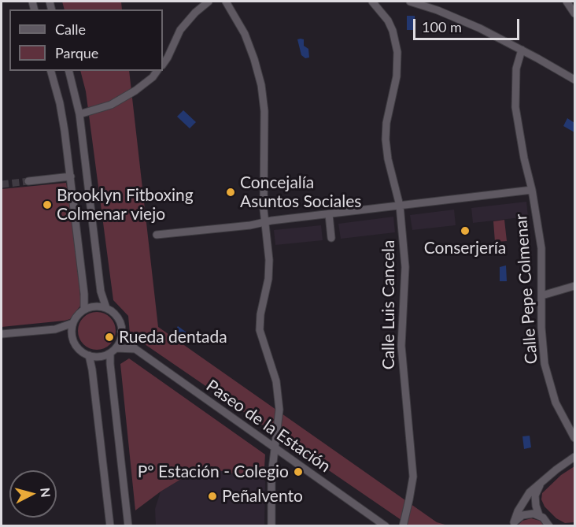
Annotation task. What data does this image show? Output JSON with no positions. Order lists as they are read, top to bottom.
{
  "streets": {
    "street": ["Calle Pepe Colmenar", "Calle Luis Cancela", "Paseo de la Estación"]
  },
  "places": [
    "Concejalía Asuntos Sociales",
    "Brooklyn Fitboxing Colmenar viejo",
    "Conserjería",
    "Rueda dentada",
    "Pº Estación - Colegio",
    "Peñalvento"
  ],
  "legend": ["Calle", "Parque"],
  "scale_bar": "100 m",
  "north": "right"
}
